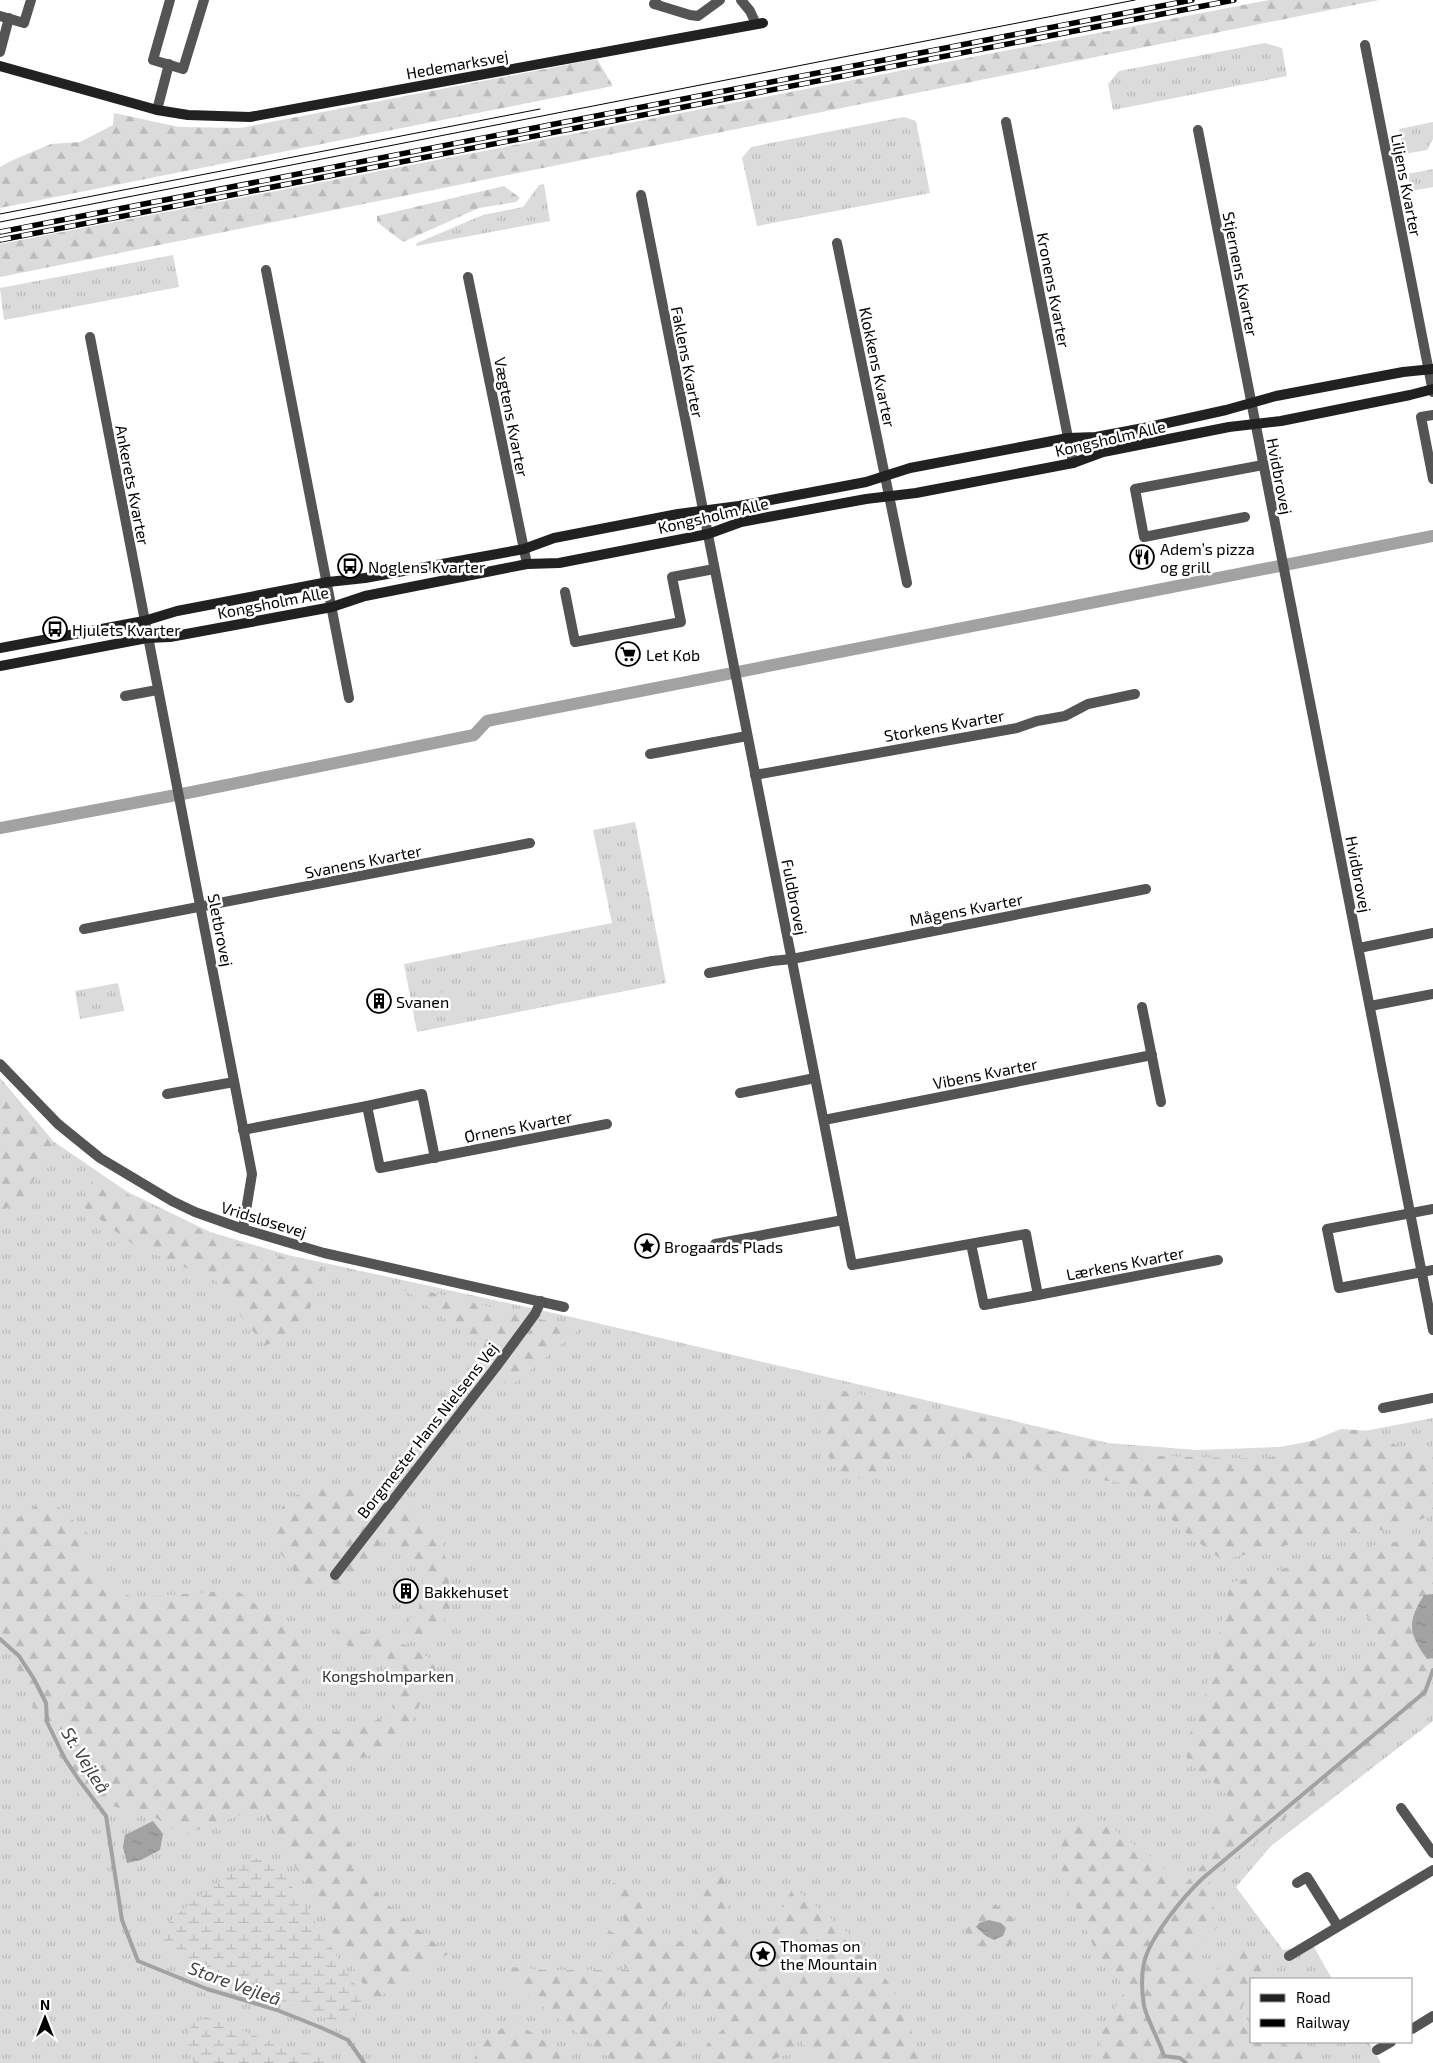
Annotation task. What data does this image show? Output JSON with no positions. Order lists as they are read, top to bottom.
{
  "streets": {
    "street": [
      "Hedemarksvej",
      "Liljens Kvarter",
      "Stjernens Kvarter",
      "Kronens Kvarter",
      "Faklens Kvarter",
      "Klokkens Kvarter",
      "Vægtens Kvarter",
      "Kongsholm Alle",
      "Hvidbrovej",
      "Ankerets Kvarter",
      "Storkens Kvarter",
      "Svanens Kvarter",
      "Fuldbrovej",
      "Mågens Kvarter",
      "Sletbrovej",
      "Vibens Kvarter",
      "Ørnens Kvarter",
      "Vridsløsevej",
      "Lærkens Kvarter",
      "Borgmester Hans Nielsens Vej"
    ]
  },
  "crossings": [
    ["Liljens Kvarter", "Kongsholm Alle"],
    ["Stjernens Kvarter", "Kongsholm Alle"],
    ["Stjernens Kvarter", "Hvidbrovej"],
    ["Kronens Kvarter", "Kongsholm Alle"],
    ["Faklens Kvarter", "Kongsholm Alle"],
    ["Faklens Kvarter", "Fuldbrovej"],
    ["Klokkens Kvarter", "Kongsholm Alle"],
    ["Vægtens Kvarter", "Kongsholm Alle"],
    ["Kongsholm Alle", "Hvidbrovej"],
    ["Kongsholm Alle", "Ankerets Kvarter"],
    ["Kongsholm Alle", "Fuldbrovej"],
    ["Kongsholm Alle", "Sletbrovej"],
    ["Ankerets Kvarter", "Sletbrovej"],
    ["Storkens Kvarter", "Fuldbrovej"],
    ["Svanens Kvarter", "Sletbrovej"],
    ["Fuldbrovej", "Mågens Kvarter"],
    ["Fuldbrovej", "Vibens Kvarter"],
    ["Fuldbrovej", "Lærkens Kvarter"],
    ["Sletbrovej", "Vridsløsevej"],
    ["Vridsløsevej", "Borgmester Hans Nielsens Vej"]
  ],
  "water": ["St. Vejleå", "Store Vejleå"],
  "parks": ["Kongsholmparken"],
  "places": {
    "restaurant": ["Adem’s pizza og grill"],
    "bus stop": ["Nøglens Kvarter", "Hjulets Kvarter"],
    "supermarket": ["Let Køb"],
    "building": ["Svanen", "Bakkehuset"],
    "place": ["Brogaards Plads", "Thomas on the Mountain"]
  },
  "legend": ["Road", "Railway"],
  "north": "top"
}
